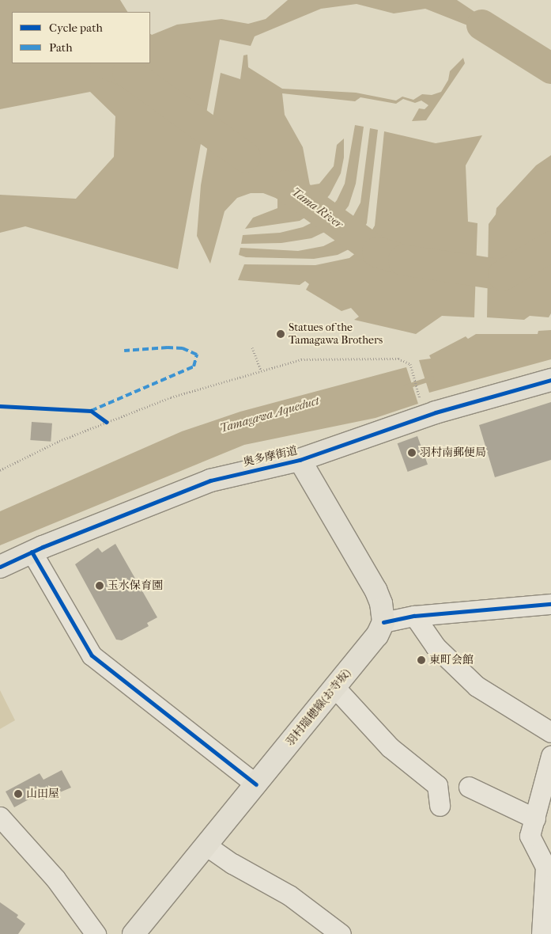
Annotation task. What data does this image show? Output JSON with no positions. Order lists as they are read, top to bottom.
{
  "streets": {
    "main road": ["奥多摩街道", "羽村瑞穂線(お寺坂)"]
  },
  "water": ["Tama River", "Tamagawa Aqueduct"],
  "places": [
    "Statues of the Tamagawa Brothers",
    "羽村南郵便局",
    "玉水保育園",
    "東町会館",
    "山田屋"
  ],
  "legend": ["Cycle path", "Path"]
}
